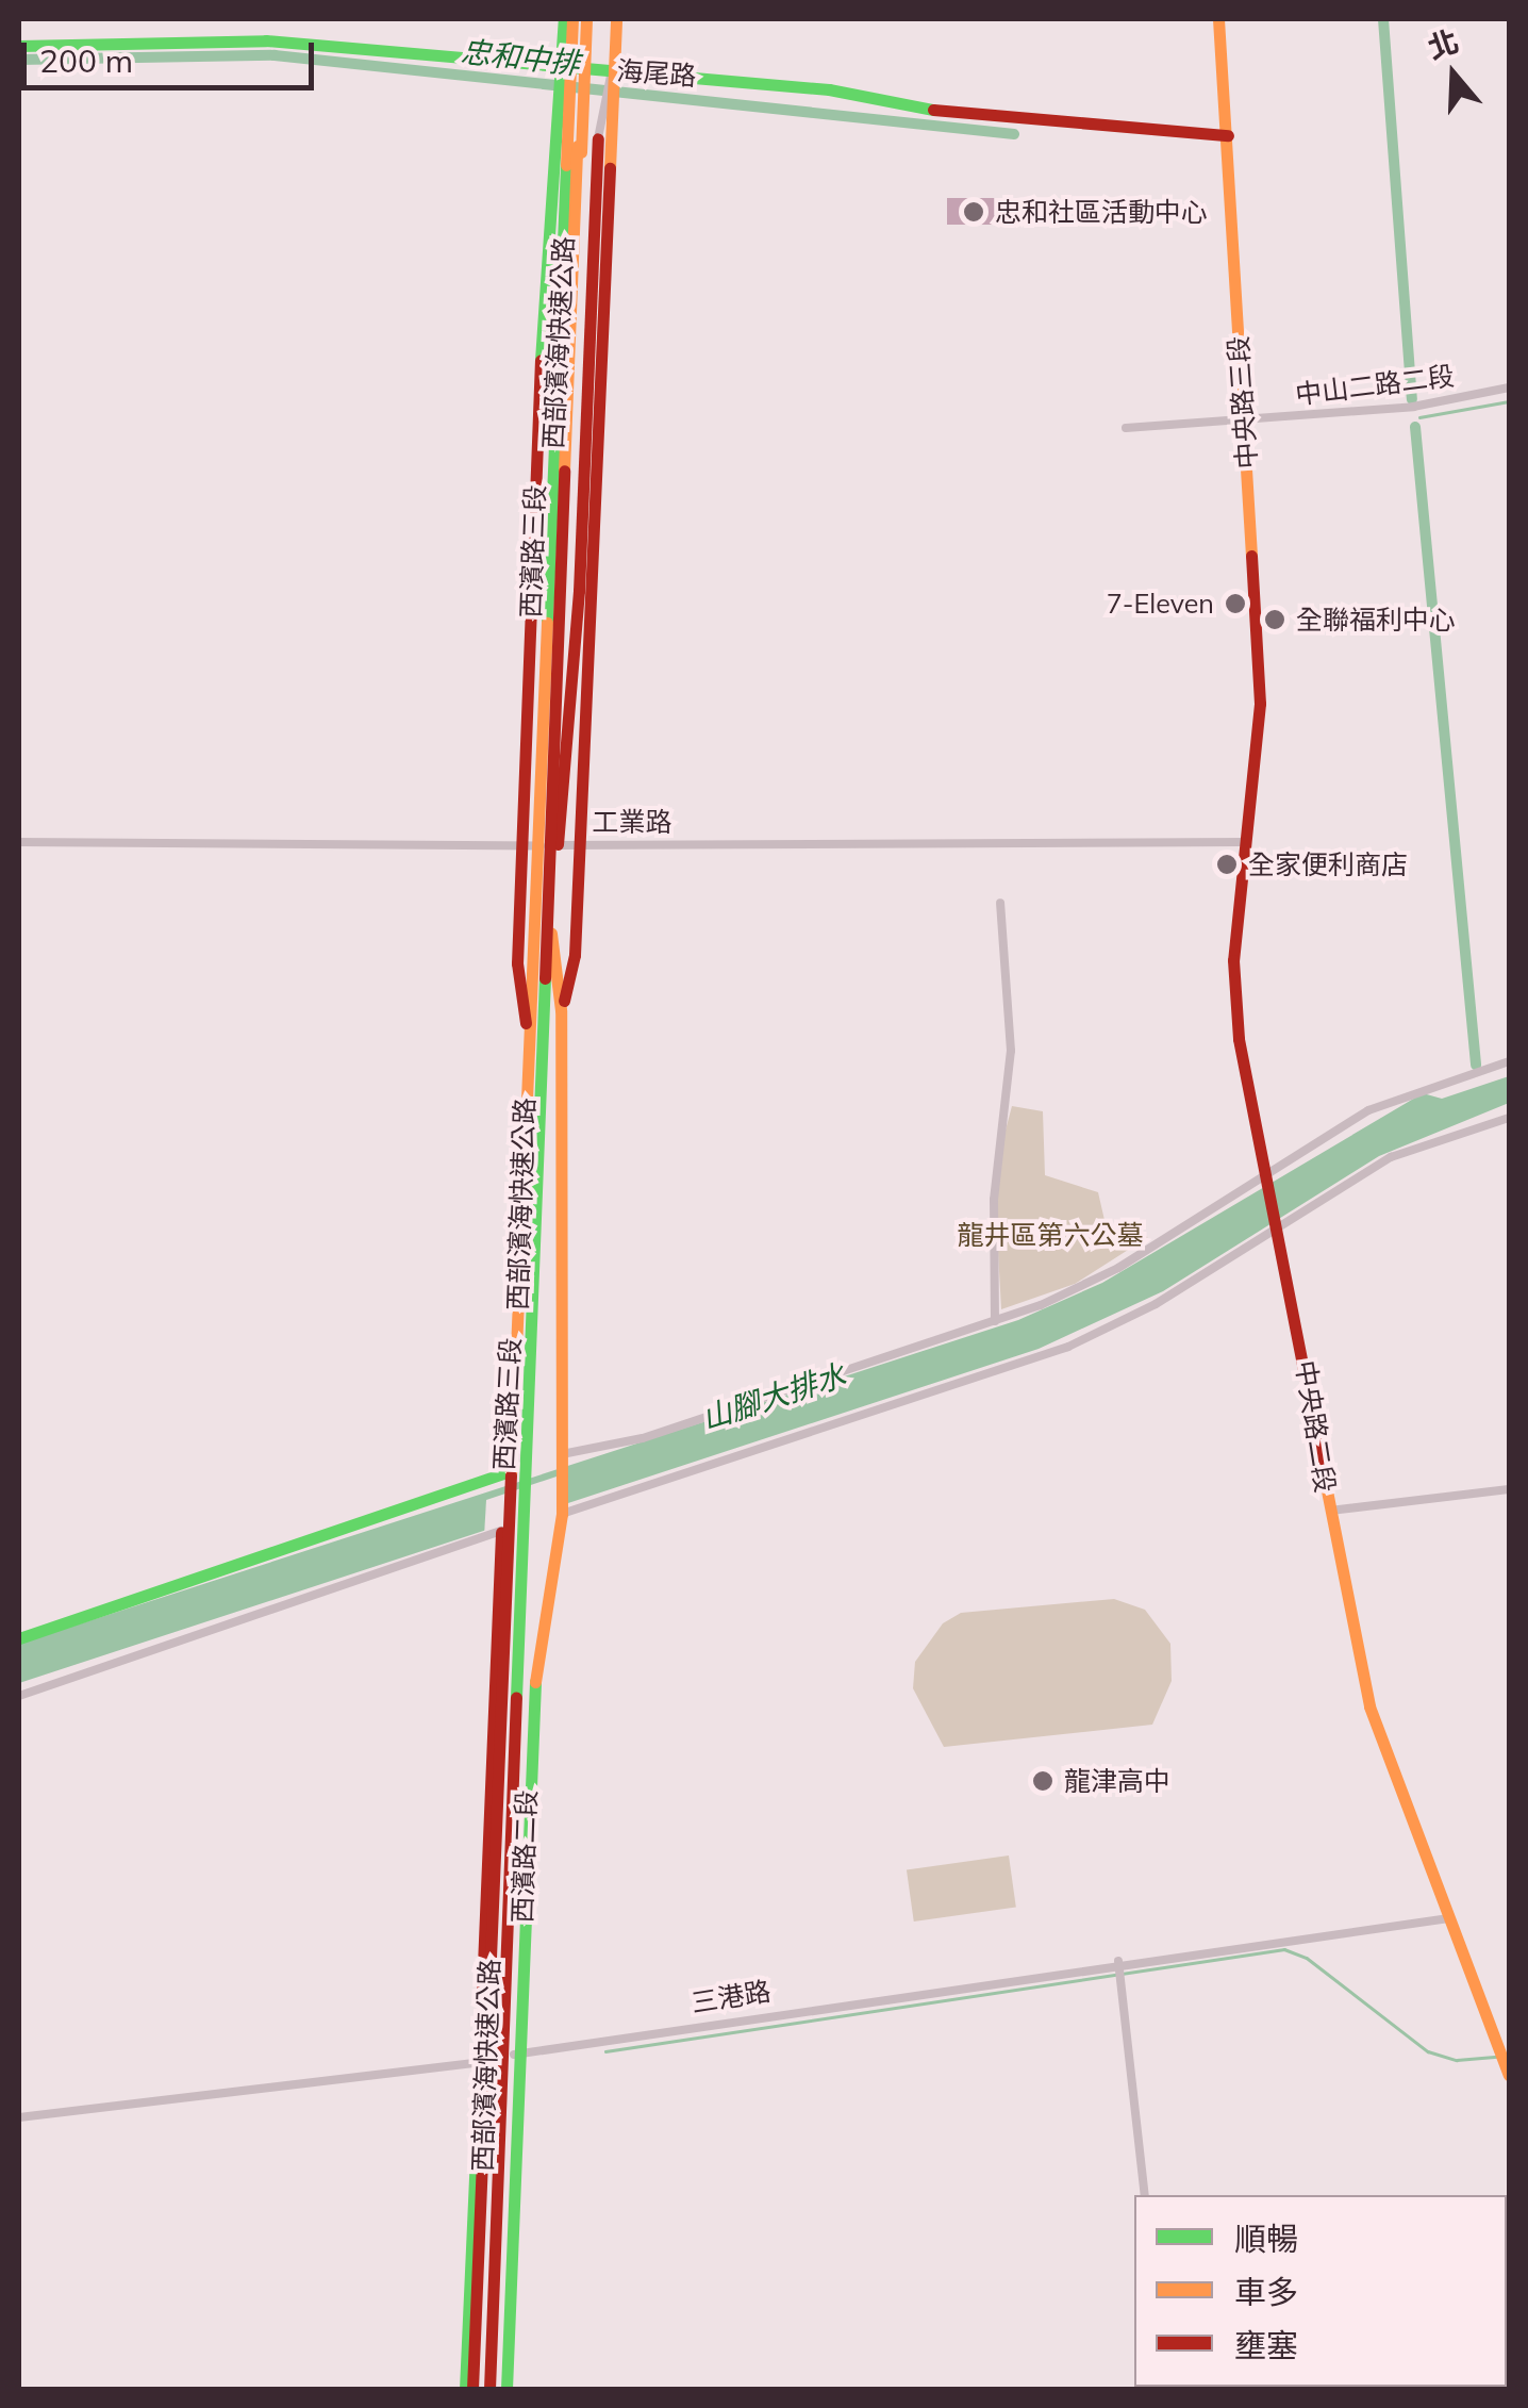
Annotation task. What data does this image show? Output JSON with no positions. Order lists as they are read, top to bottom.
{
  "streets": {
    "main road": [
      "海尾路",
      "西部濱海快速公路",
      "中央路三段",
      "西濱路三段",
      "中央路二段",
      "西濱路二段"
    ],
    "street": ["中山二路二段", "工業路", "三港路"]
  },
  "crossings": [
    ["海尾路", "中央路三段"],
    ["海尾路", "西濱路三段"],
    ["西部濱海快速公路", "西濱路三段"],
    ["西部濱海快速公路", "工業路"],
    ["西部濱海快速公路", "西濱路二段"],
    ["中山二路二段", "中央路三段"],
    ["中央路三段", "中央路二段"],
    ["西濱路三段", "工業路"],
    ["西濱路三段", "西濱路二段"],
    ["工業路", "中央路二段"],
    ["中央路二段", "三港路"],
    ["西濱路二段", "三港路"]
  ],
  "water": ["忠和中排", "山腳大排水"],
  "parks": ["龍井區第六公墓"],
  "places": [
    "忠和社區活動中心",
    "7-Eleven",
    "全聯福利中心",
    "全家便利商店",
    "龍津高中"
  ],
  "legend": ["順暢", "車多", "壅塞"],
  "scale_bar": "200 m",
  "north": "top"
}
